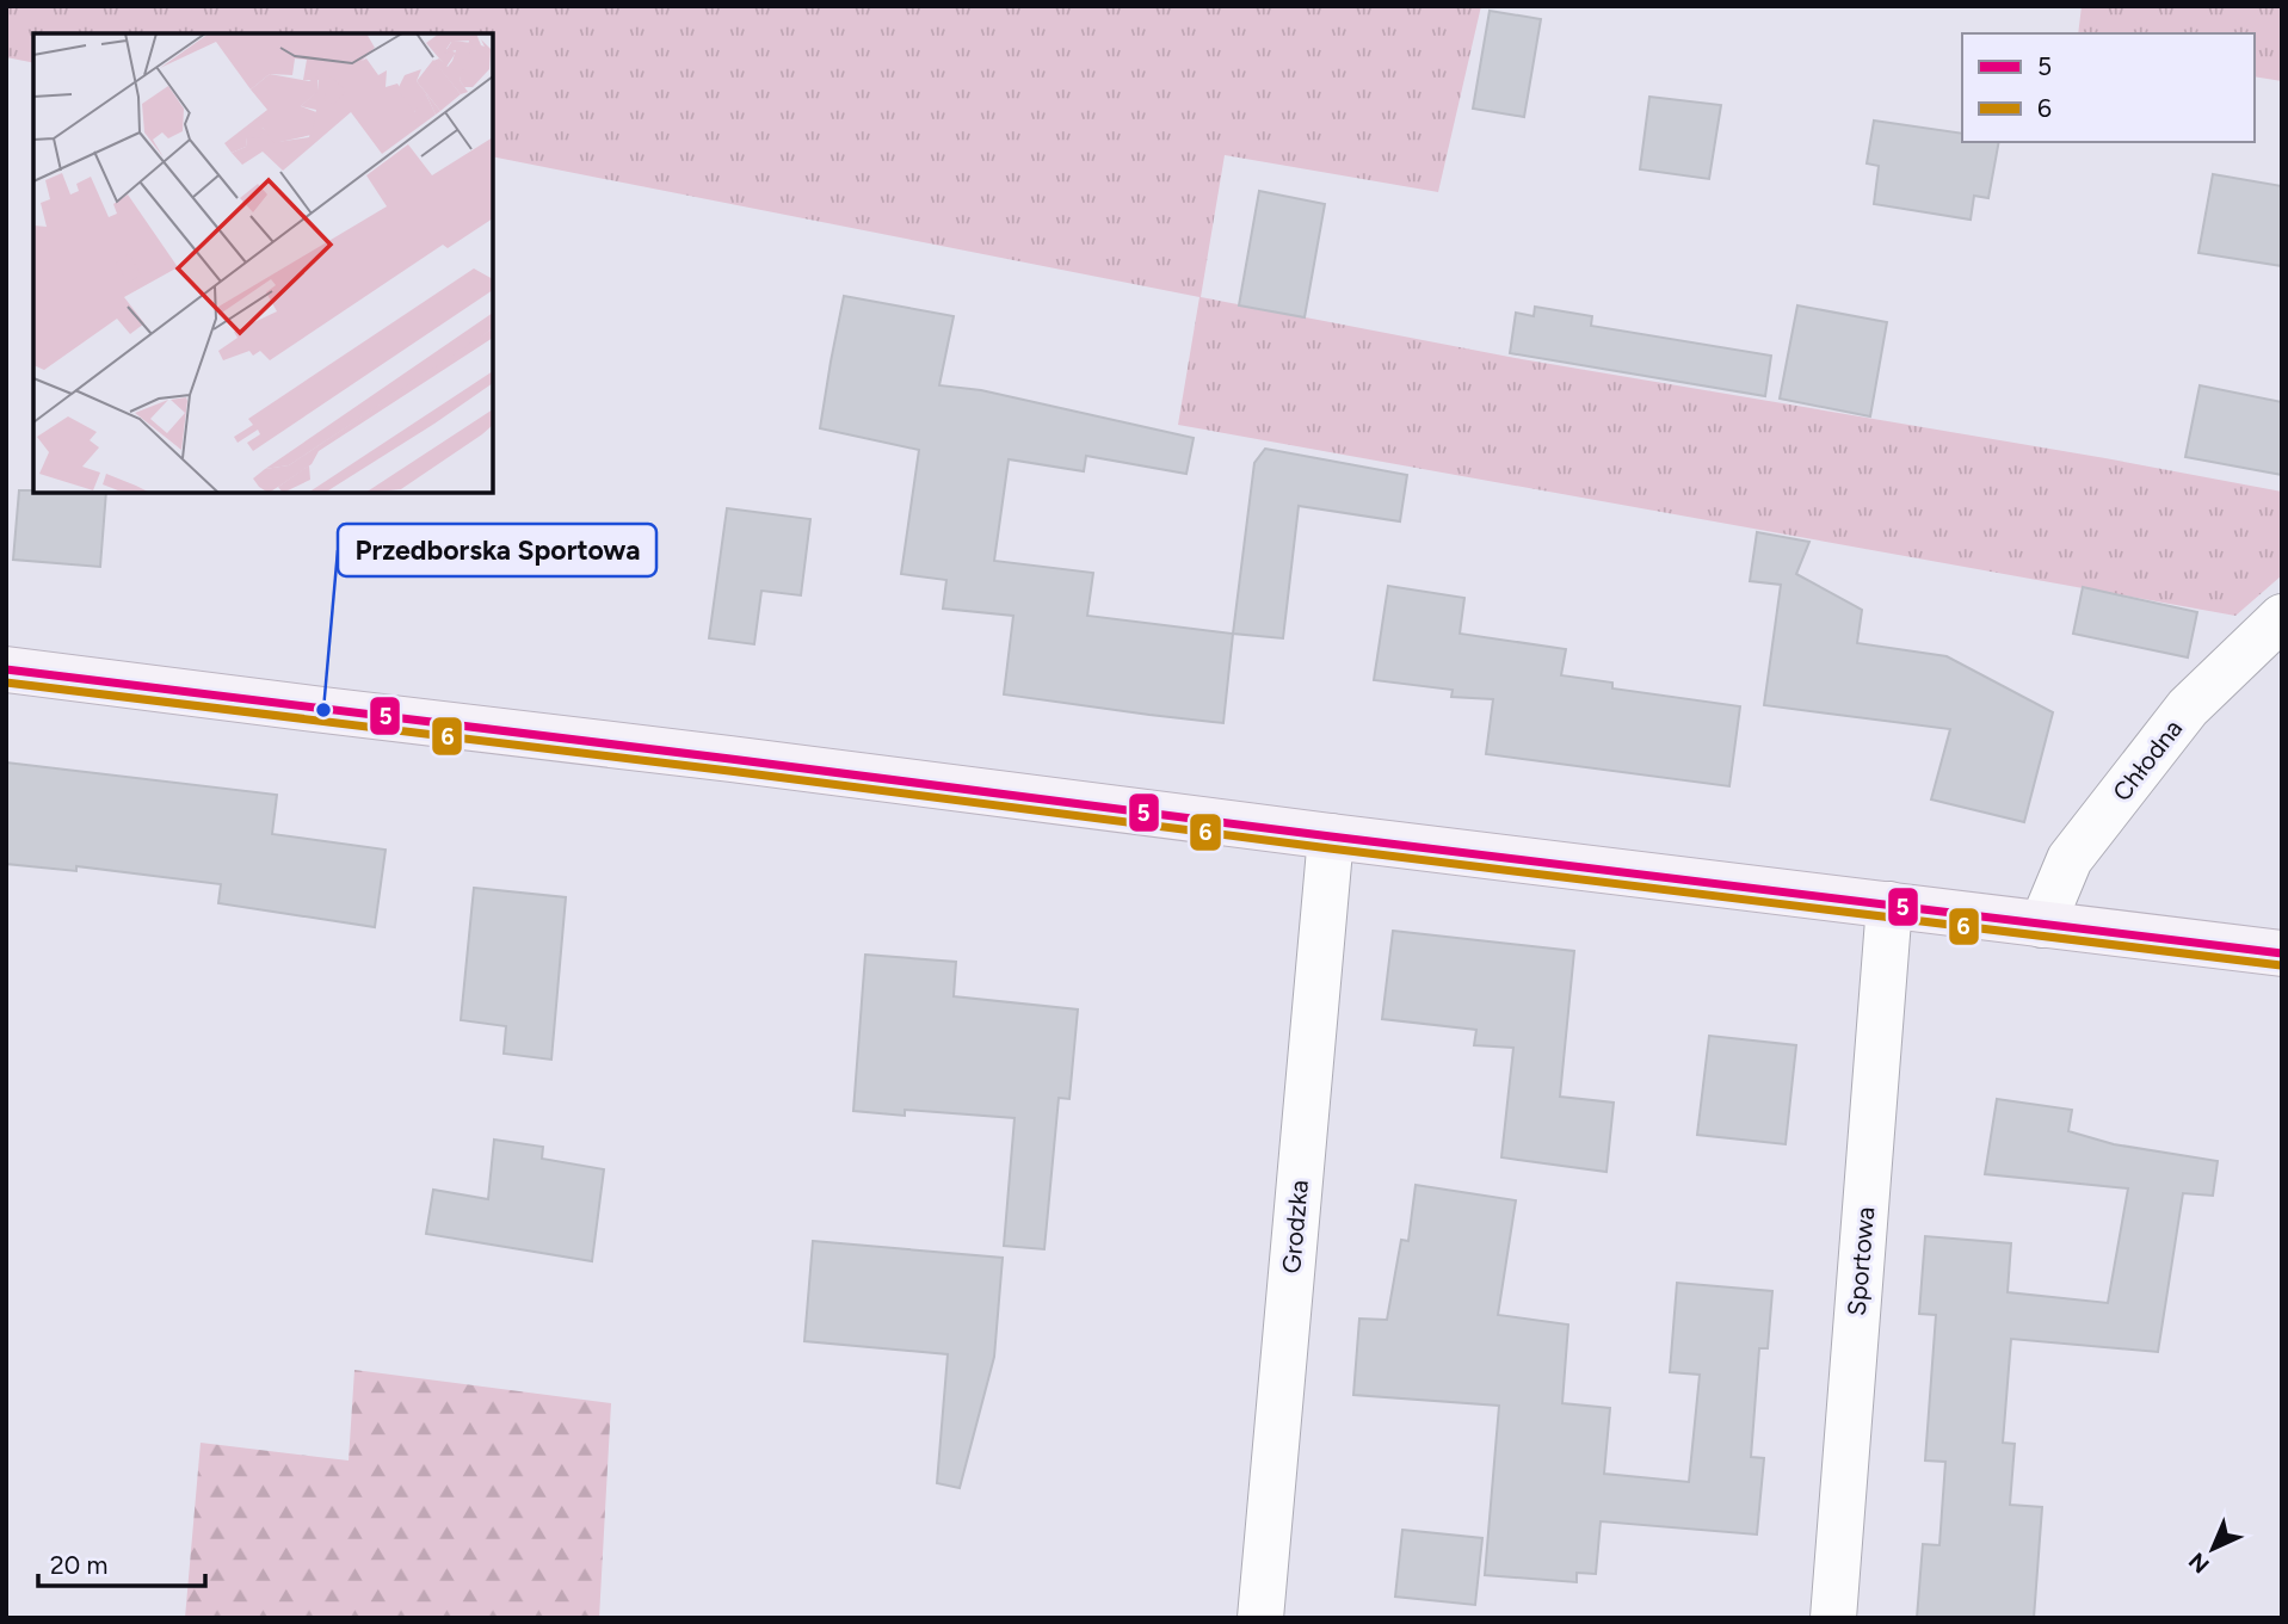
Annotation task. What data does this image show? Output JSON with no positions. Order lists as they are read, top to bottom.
{
  "streets": {
    "street": ["Chłodna", "Grodzka", "Sportowa"]
  },
  "places": ["Przedborska Sportowa"],
  "lines": ["transit line 5", "transit line 6"],
  "legend": ["5", "6"],
  "scale_bar": "20 m",
  "north": "bottom left"
}
